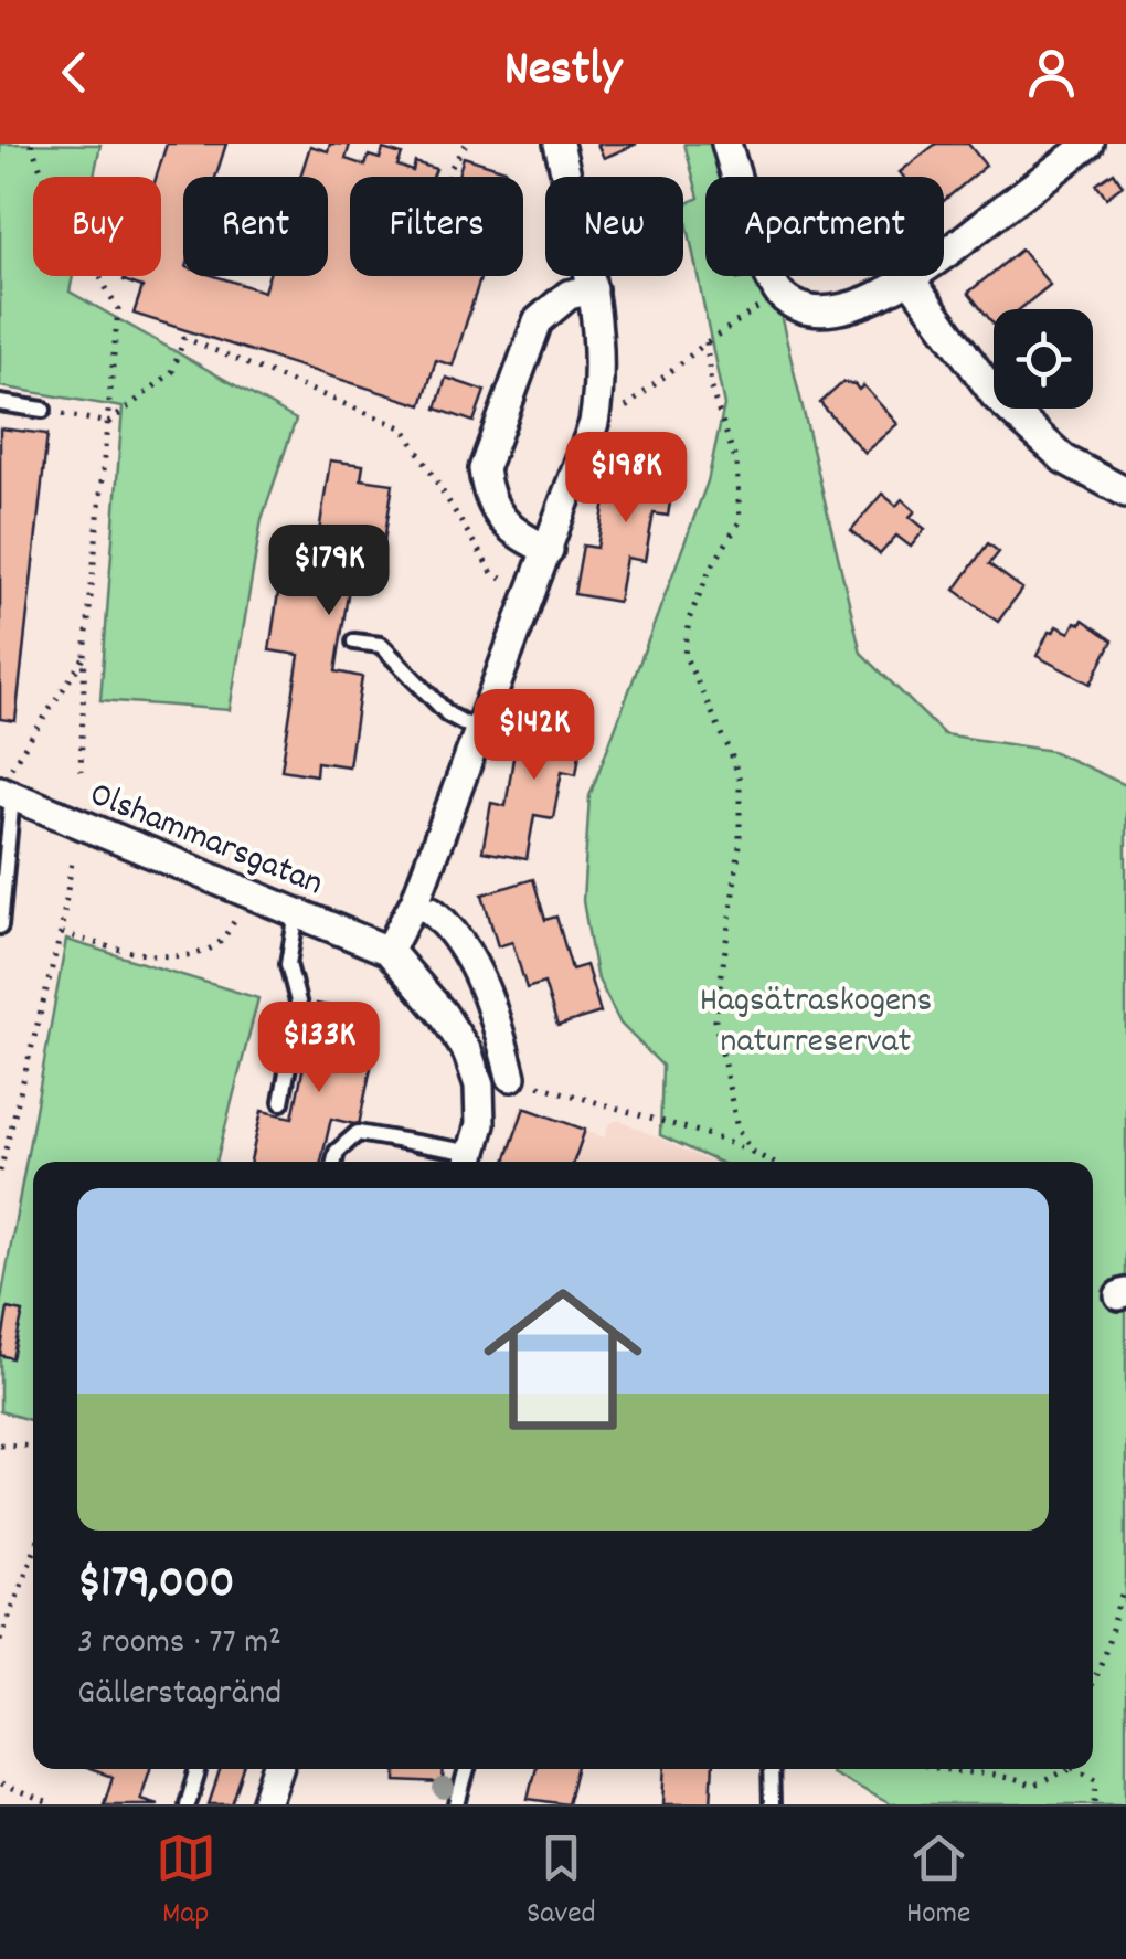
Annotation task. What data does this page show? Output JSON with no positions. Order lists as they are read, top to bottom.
{
  "streets": {
    "street": ["Olshammarsgatan"]
  },
  "parks": ["Hagsätraskogens naturreservat"],
  "page": {
    "header": "Nestly",
    "chip": [
      "Buy",
      "Rent",
      "Filters",
      "New",
      "Apartment"
    ],
    "price": [
      "$198K",
      "$179K",
      "$142K",
      "$133K"
    ],
    "list": [
      {
        "name": "$179,000",
        "note": "3 rooms · 77 m² · Gällerstagränd"
      }
    ],
    "tabs": ["Map", "Saved", "Home"]
  }
}
